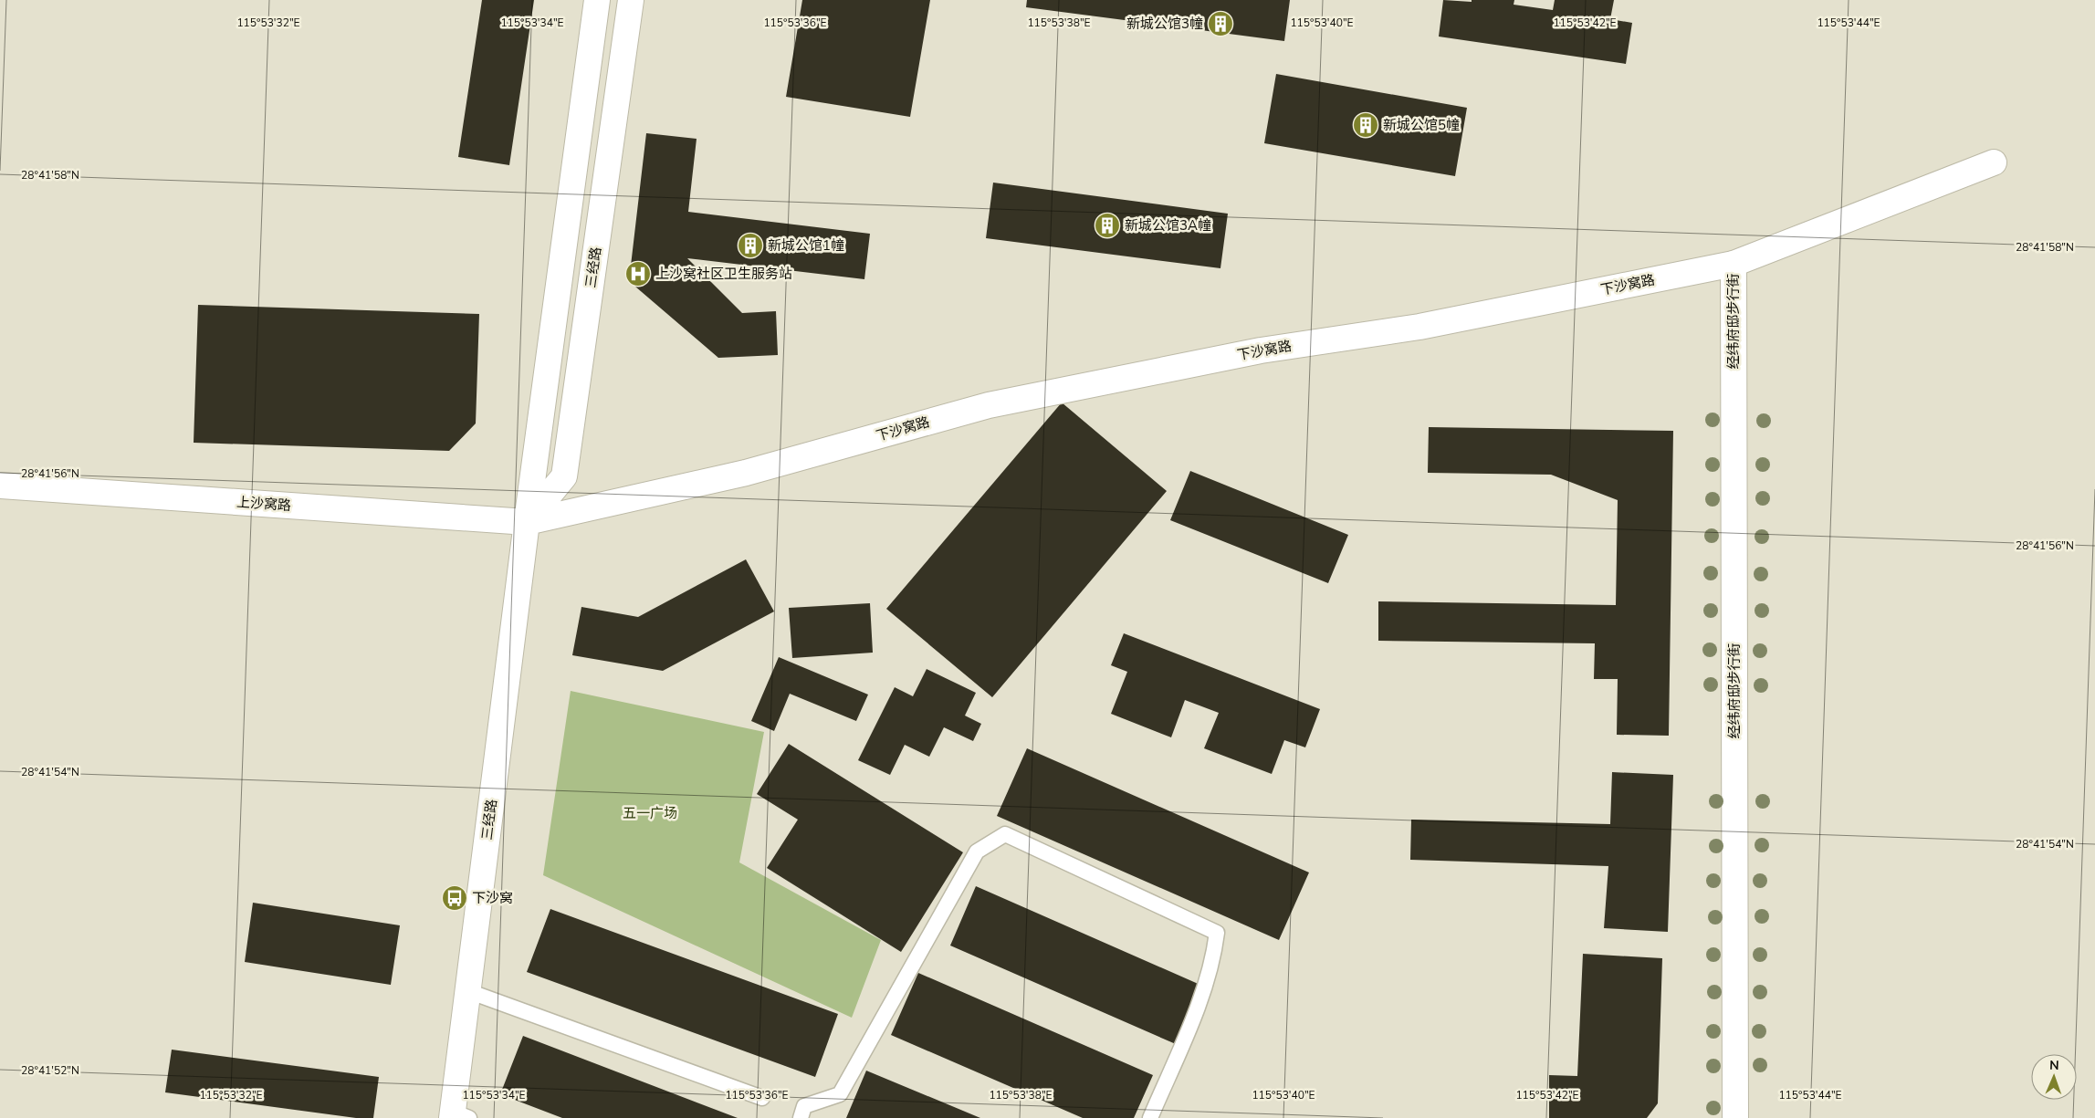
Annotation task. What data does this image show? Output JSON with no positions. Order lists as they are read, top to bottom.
{
  "streets": {
    "street": [
      "三经路",
      "下沙窝路",
      "经纬府邸步行街",
      "上沙窝路"
    ]
  },
  "crossings": [
    ["三经路", "下沙窝路"],
    ["三经路", "上沙窝路"],
    ["下沙窝路", "经纬府邸步行街"],
    ["下沙窝路", "上沙窝路"]
  ],
  "parks": ["五一广场"],
  "places": {
    "building": [
      "新城公馆3幢",
      "新城公馆5幢",
      "新城公馆3A幢",
      "新城公馆1幢"
    ],
    "hospital": ["上沙窝社区卫生服务站"],
    "bus stop": ["下沙窝"]
  },
  "north": "top",
  "coordinates": [
    "115°53'32\"E",
    "115°53'34\"E",
    "115°53'36\"E",
    "115°53'38\"E",
    "115°53'40\"E",
    "115°53'42\"E",
    "115°53'44\"E",
    "28°41'58\"N",
    "28°41'56\"N",
    "28°41'54\"N",
    "28°41'52\"N"
  ]
}
